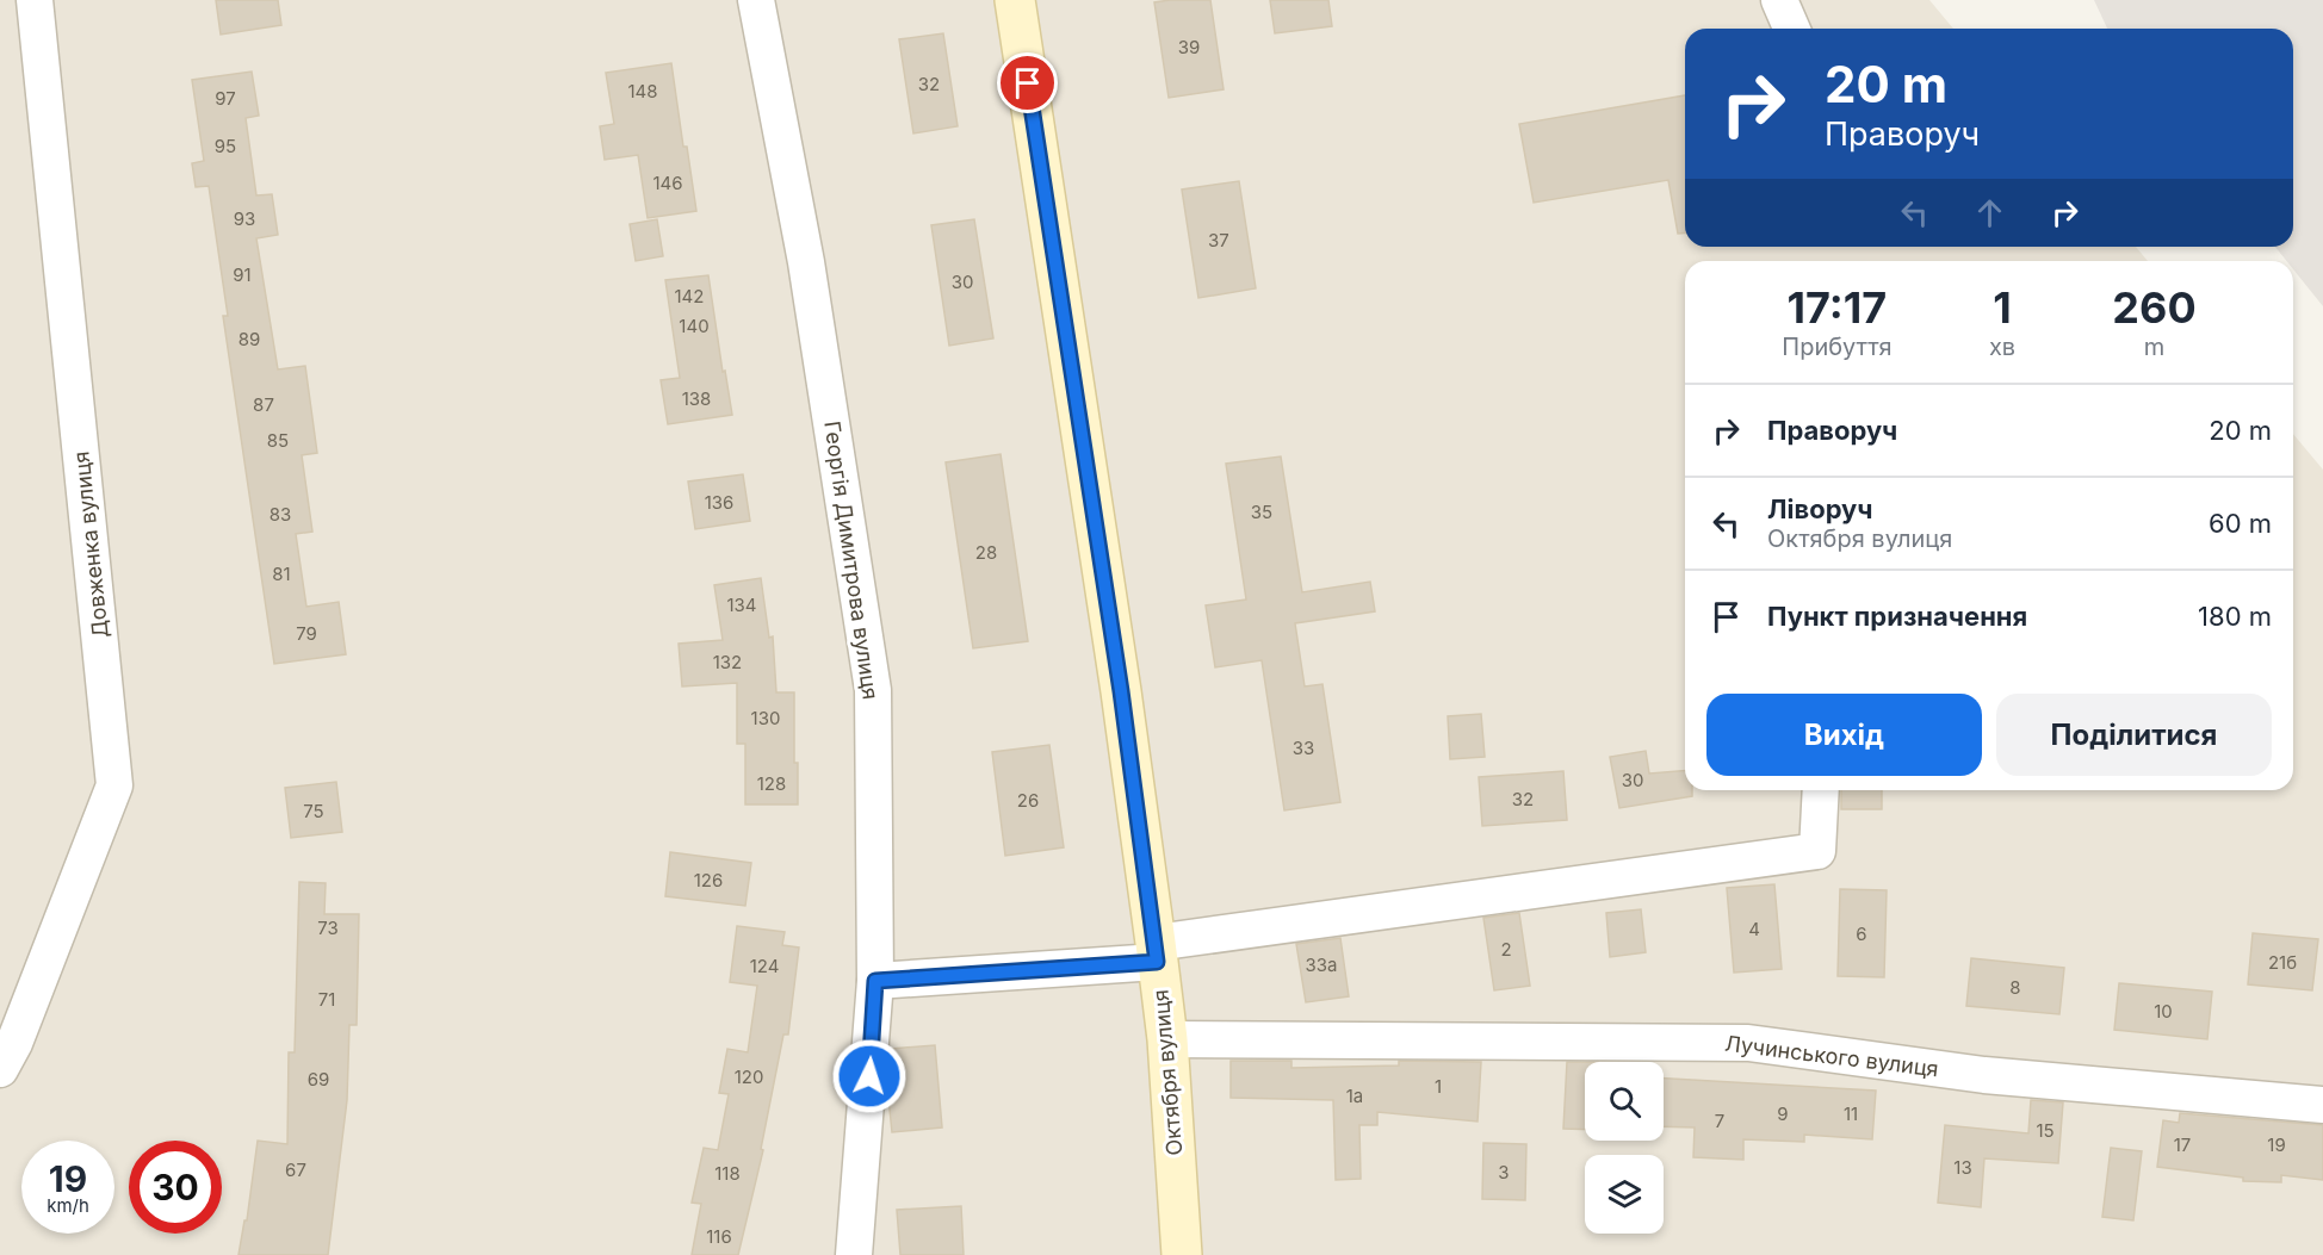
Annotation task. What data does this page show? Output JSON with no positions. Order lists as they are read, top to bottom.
{
  "streets": {
    "street": [
      "Довженка вулиця",
      "Георгія Димитрова вулиця",
      "Лучинського вулиця",
      "Октября вулиця"
    ]
  },
  "crossings": [
    ["Лучинського вулиця", "Октября вулиця"]
  ],
  "house_numbers": [
    "39",
    "32",
    "148",
    "97",
    "95",
    "146",
    "93",
    "37",
    "91",
    "30",
    "142",
    "140",
    "89",
    "138",
    "87",
    "85",
    "136",
    "35",
    "83",
    "28",
    "81",
    "134",
    "79",
    "132",
    "130",
    "33",
    "30",
    "128",
    "32",
    "26",
    "75",
    "126",
    "73",
    "4",
    "6",
    "2",
    "21б",
    "33а",
    "124",
    "8",
    "71",
    "10",
    "120",
    "69",
    "1",
    "1а",
    "9",
    "11",
    "7",
    "15",
    "17",
    "19",
    "13",
    "67",
    "3",
    "118",
    "116"
  ],
  "page": {
    "turn": ["20 m", "Праворуч"],
    "eta": [
      "17:17",
      "Прибуття",
      "1",
      "хв",
      "260",
      "m"
    ],
    "list": [
      {
        "name": "Праворуч",
        "value": "20 m"
      },
      {
        "name": "Ліворуч",
        "note": "Октября вулиця",
        "value": "60 m"
      },
      {
        "name": "Пункт призначення",
        "value": "180 m"
      }
    ],
    "buttons": ["Вихід", "Поділитися"],
    "speed": "19 km/h",
    "limit": "30"
  }
}
